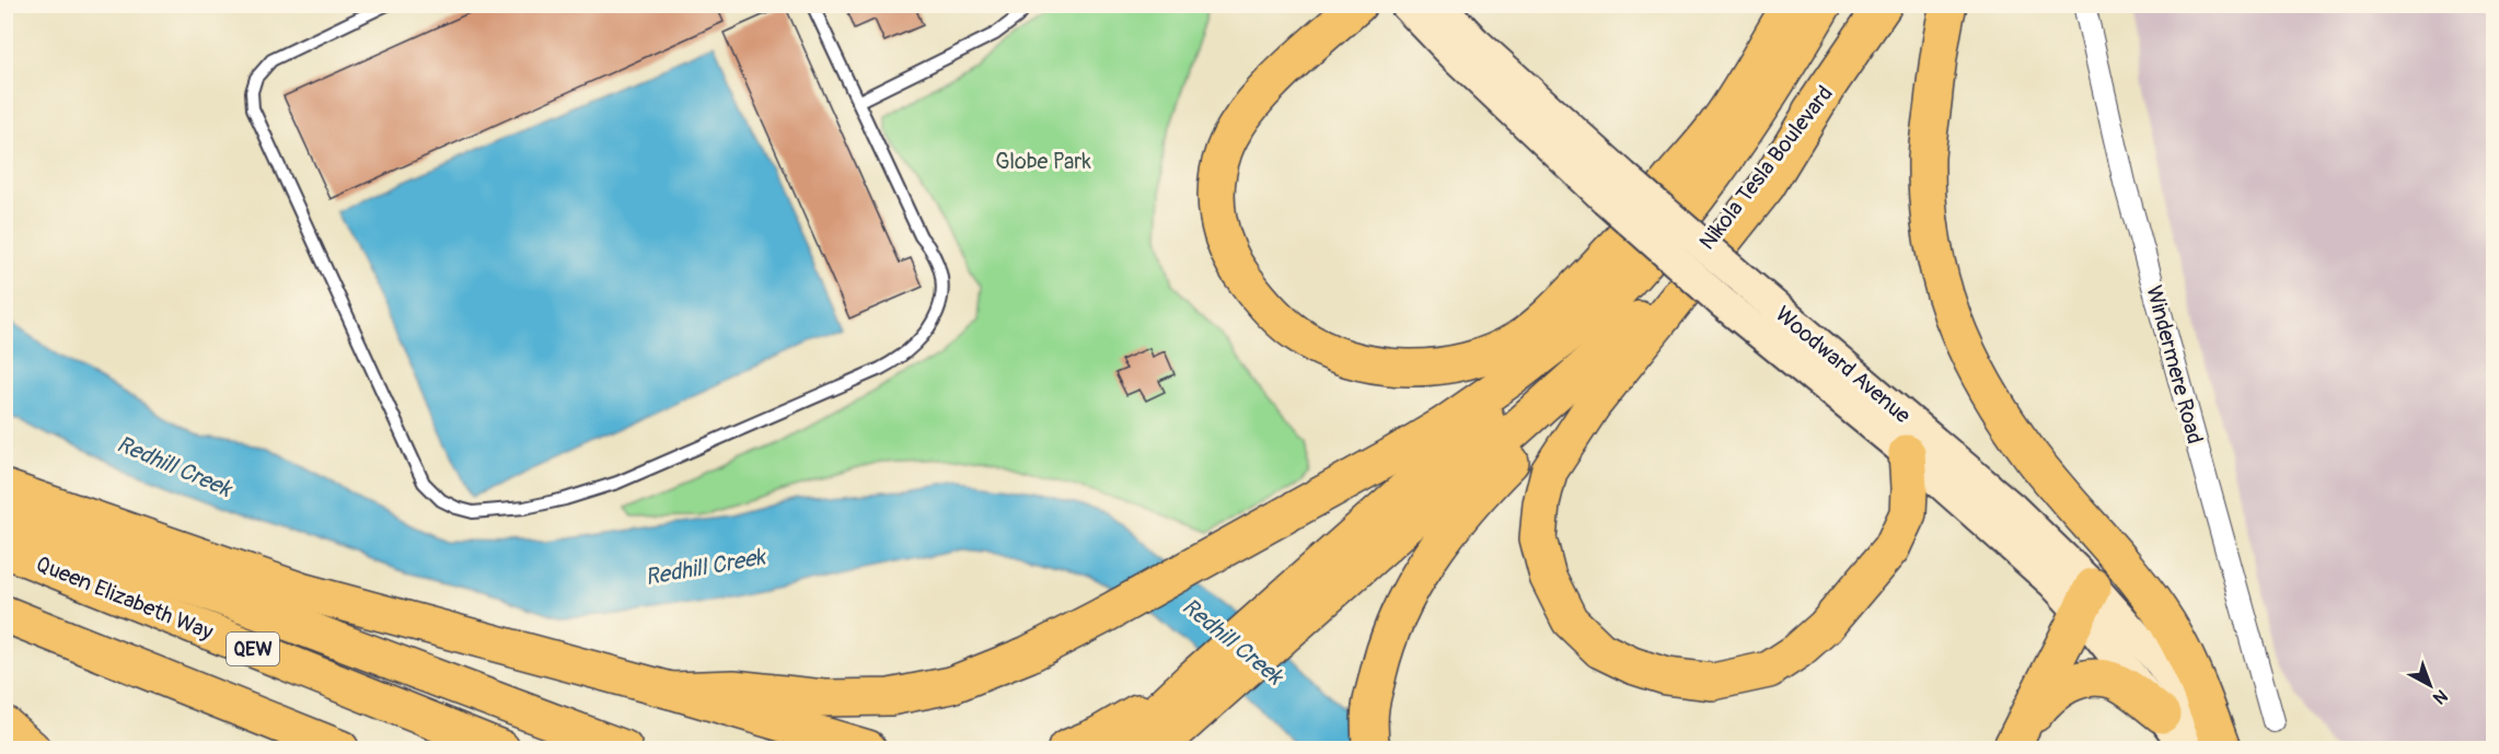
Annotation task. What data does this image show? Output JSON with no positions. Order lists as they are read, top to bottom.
{
  "streets": {
    "highway": ["Nikola Tesla Boulevard", "Queen Elizabeth Way", "QEW"],
    "main road": ["Woodward Avenue"],
    "street": ["Windermere Road"]
  },
  "water": ["Redhill Creek"],
  "parks": ["Globe Park"],
  "north": "bottom right"
}
